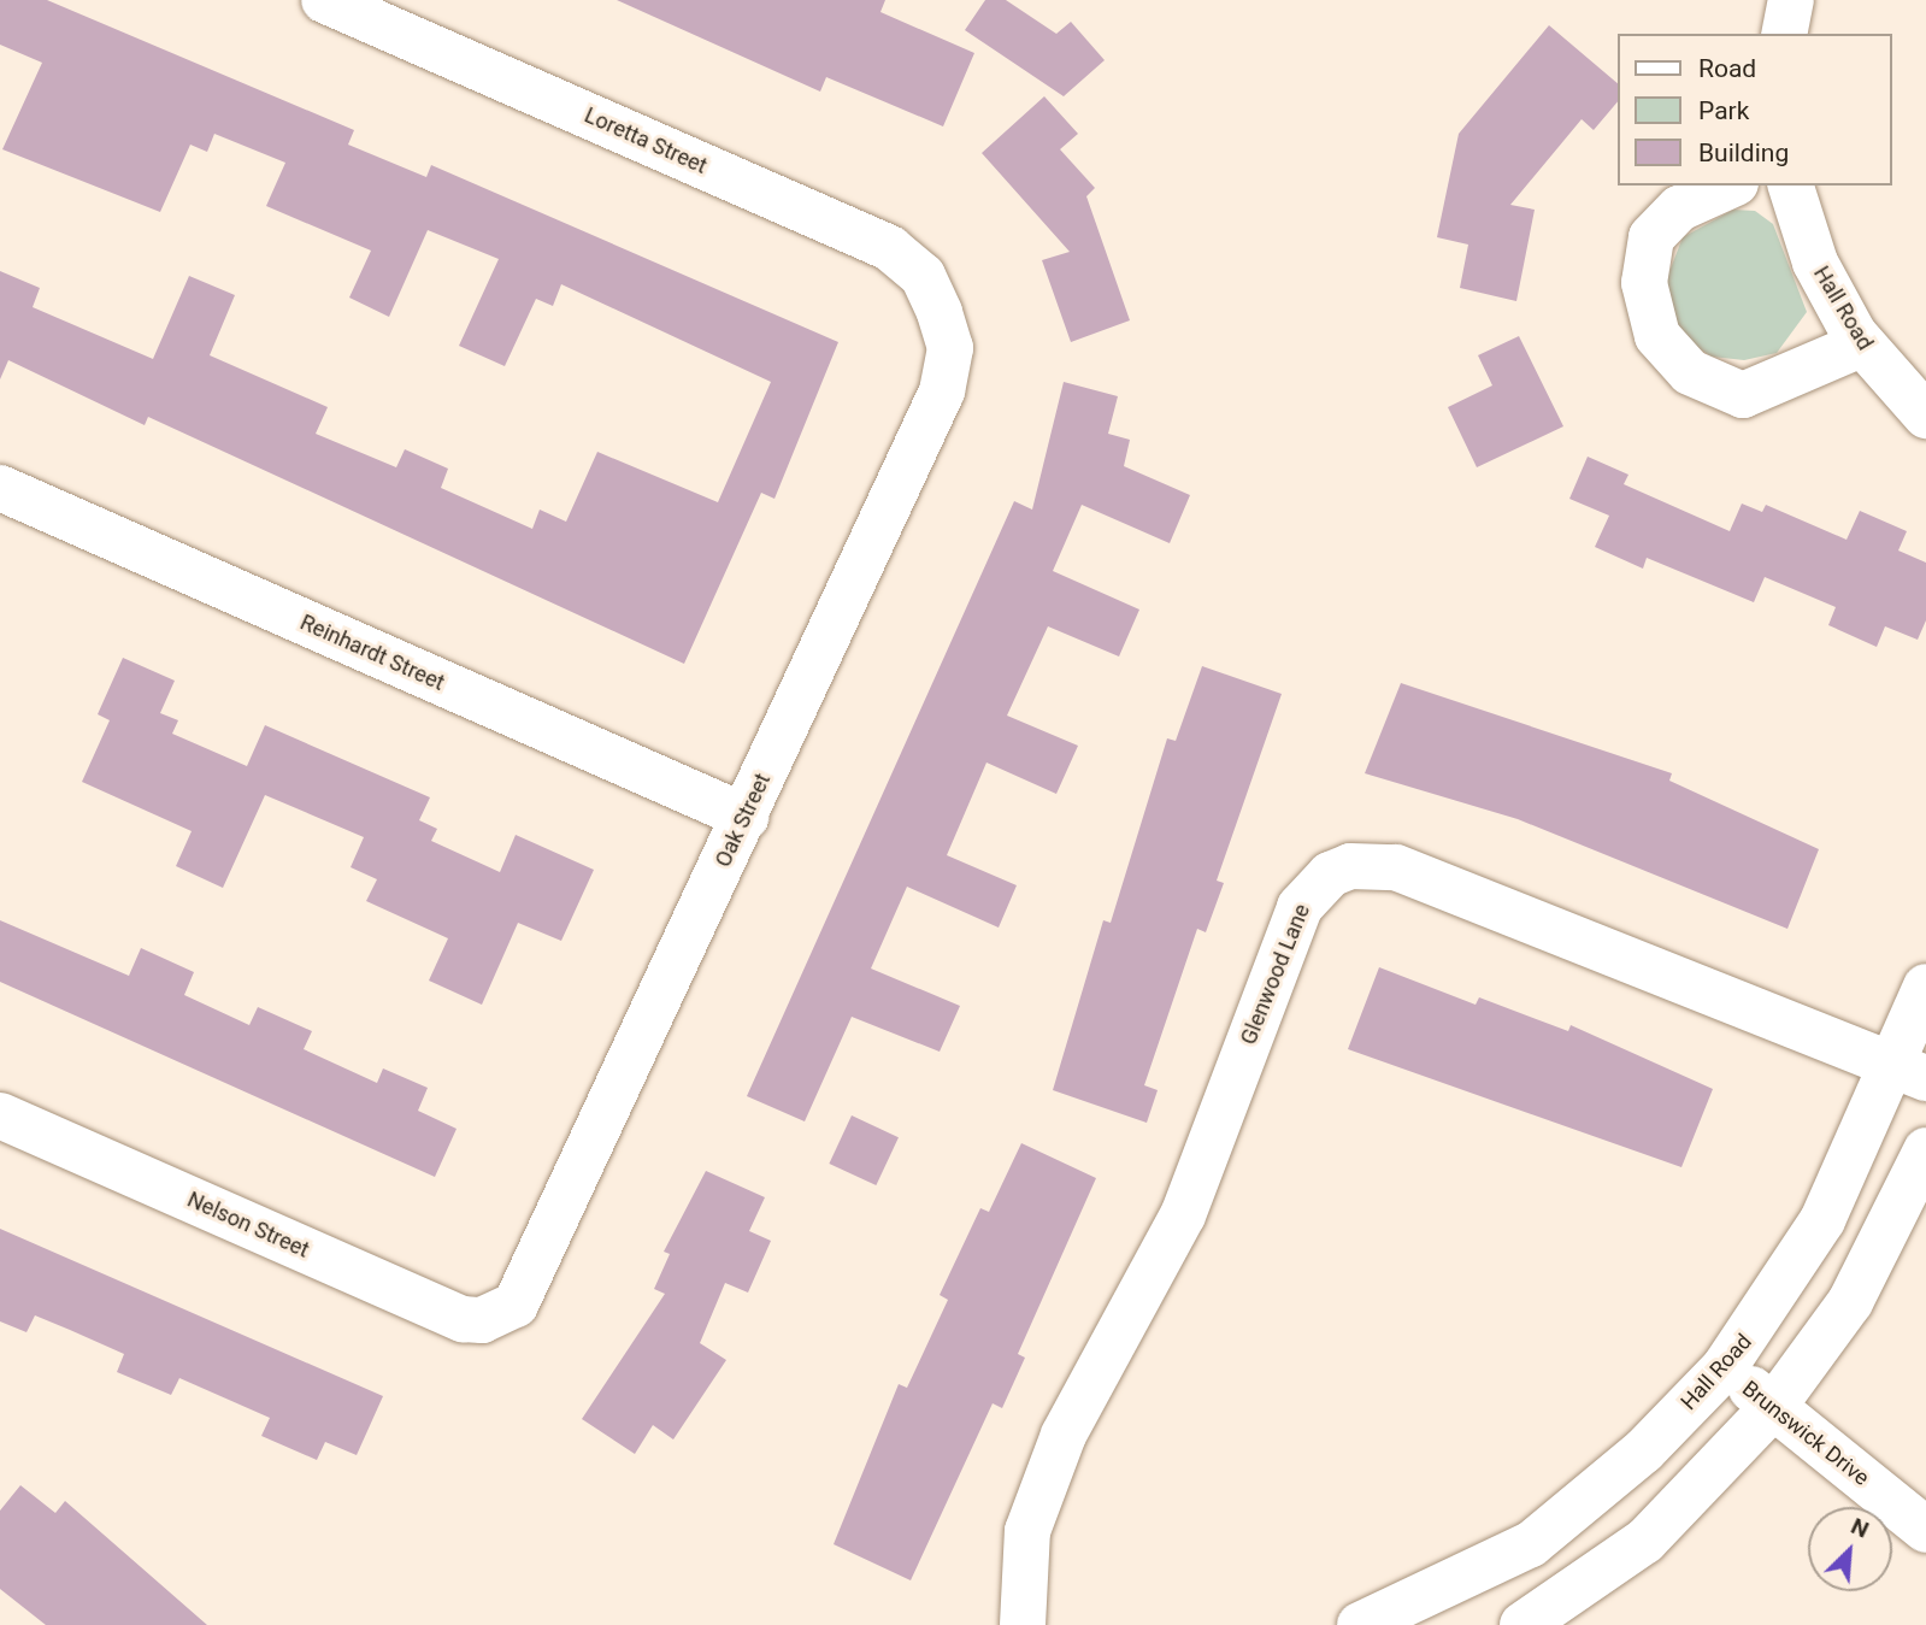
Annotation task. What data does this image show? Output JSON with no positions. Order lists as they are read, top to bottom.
{
  "streets": {
    "street": [
      "Loretta Street",
      "Hall Road",
      "Reinhardt Street",
      "Oak Street",
      "Glenwood Lane",
      "Nelson Street",
      "Brunswick Drive"
    ]
  },
  "crossings": [
    ["Loretta Street", "Oak Street"],
    ["Hall Road", "Glenwood Lane"],
    ["Hall Road", "Brunswick Drive"],
    ["Reinhardt Street", "Oak Street"],
    ["Oak Street", "Nelson Street"]
  ],
  "legend": ["Road", "Park", "Building"],
  "north": "top right"
}
